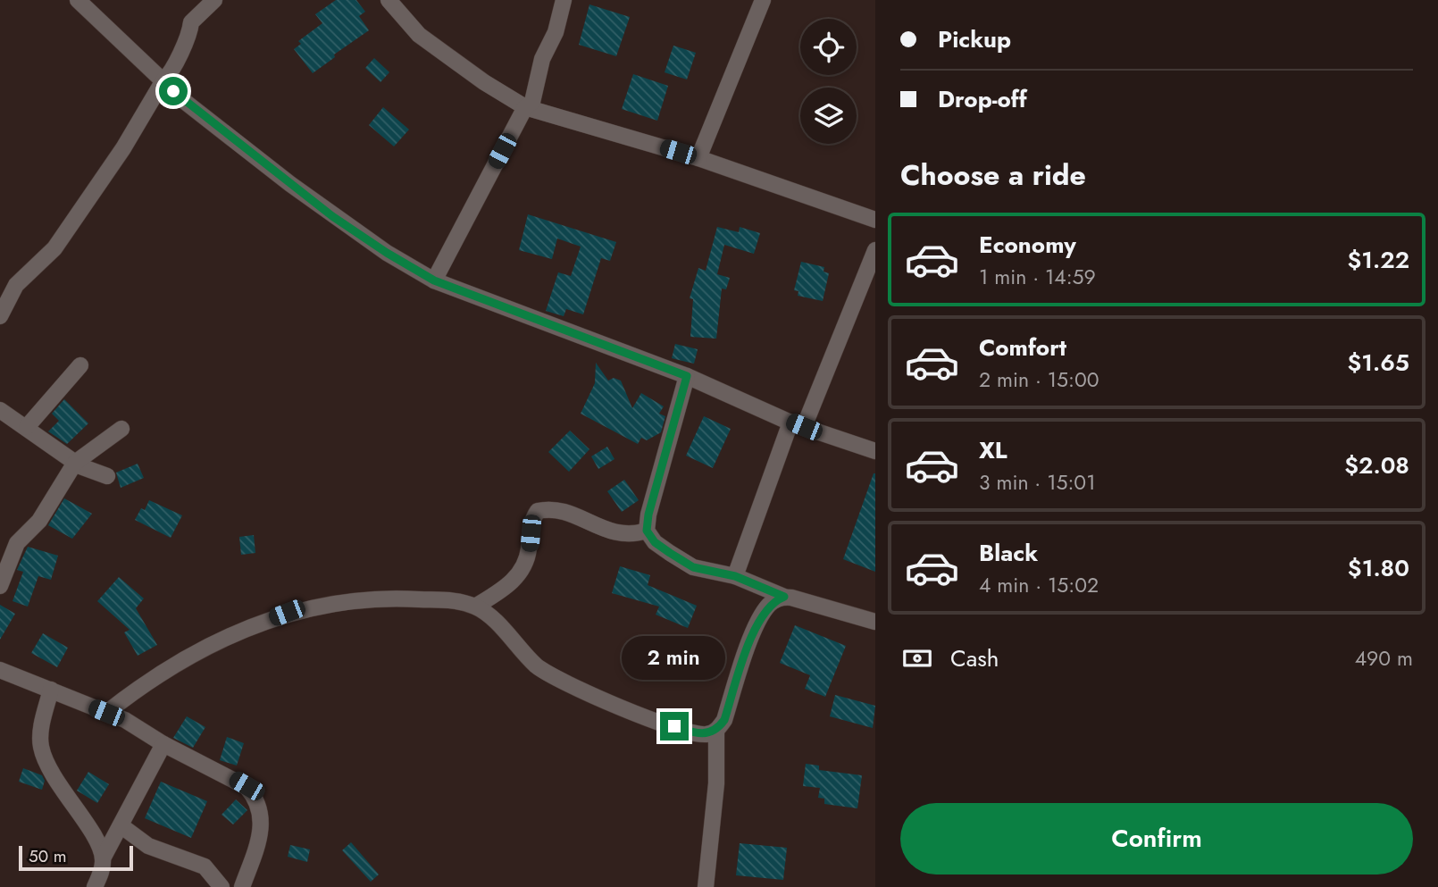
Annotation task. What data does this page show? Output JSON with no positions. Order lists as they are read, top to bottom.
{
  "scale_bar": "50 m",
  "page": {
    "banner": ["Pickup", "Drop-off"],
    "heading": "Choose a ride",
    "list": [
      {
        "name": "Economy",
        "note": "1 min · 14:59",
        "value": "$1.22"
      },
      {
        "name": "Comfort",
        "note": "2 min · 15:00",
        "value": "$1.65"
      },
      {
        "name": "XL",
        "note": "3 min · 15:01",
        "value": "$2.08"
      },
      {
        "name": "Black",
        "note": "4 min · 15:02",
        "value": "$1.80"
      }
    ],
    "pay": ["Cash", "490 m"],
    "bubble": "2 min",
    "buttons": "Confirm",
    "scale": "50 m"
  }
}
